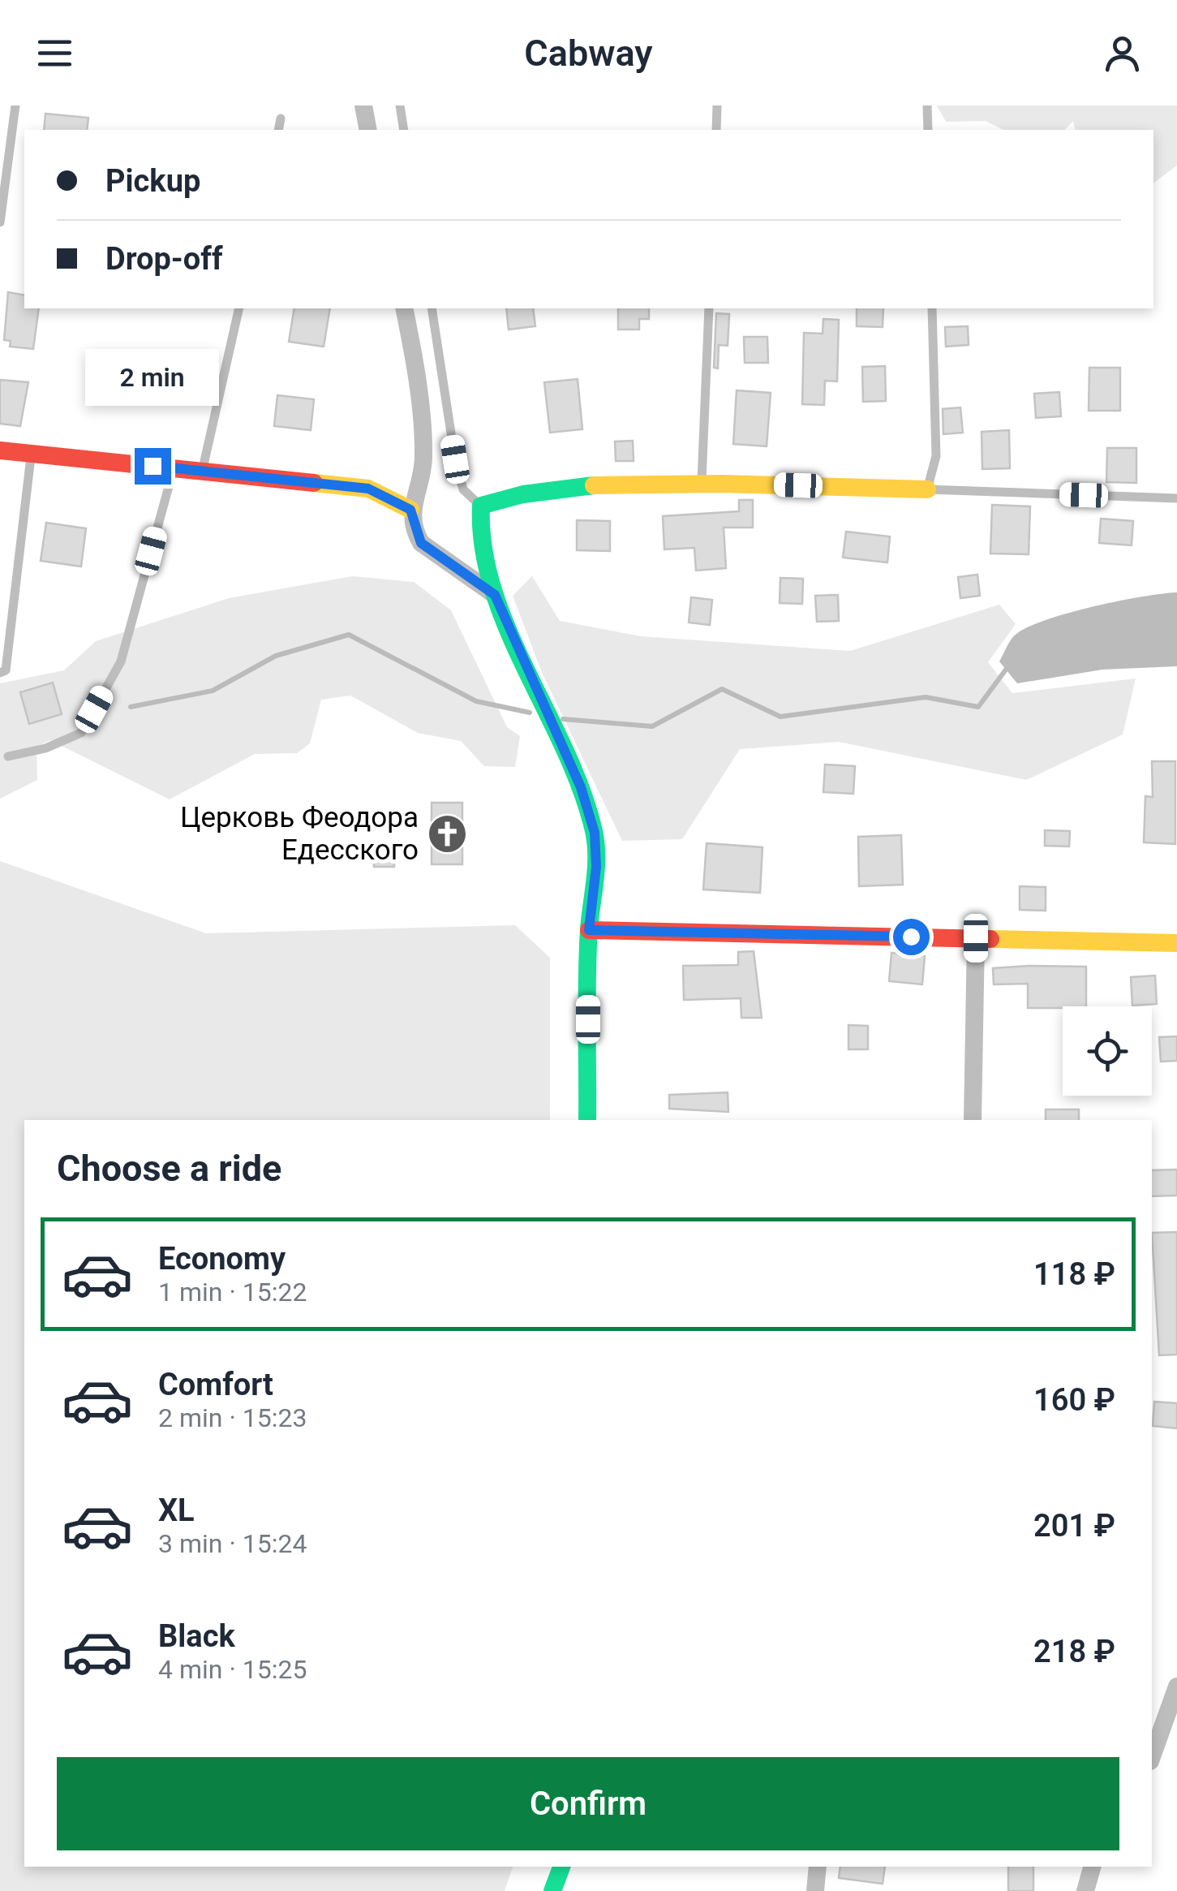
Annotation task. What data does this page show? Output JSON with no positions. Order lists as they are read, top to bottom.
{
  "places": {
    "church": ["Церковь Феодора Едесского"]
  },
  "page": {
    "header": "Cabway",
    "banner": ["Pickup", "Drop-off"],
    "bubble": "2 min",
    "heading": "Choose a ride",
    "list": [
      {
        "name": "Economy",
        "note": "1 min · 15:22",
        "value": "118 ₽"
      },
      {
        "name": "Comfort",
        "note": "2 min · 15:23",
        "value": "160 ₽"
      },
      {
        "name": "XL",
        "note": "3 min · 15:24",
        "value": "201 ₽"
      },
      {
        "name": "Black",
        "note": "4 min · 15:25",
        "value": "218 ₽"
      }
    ],
    "buttons": "Confirm"
  }
}
